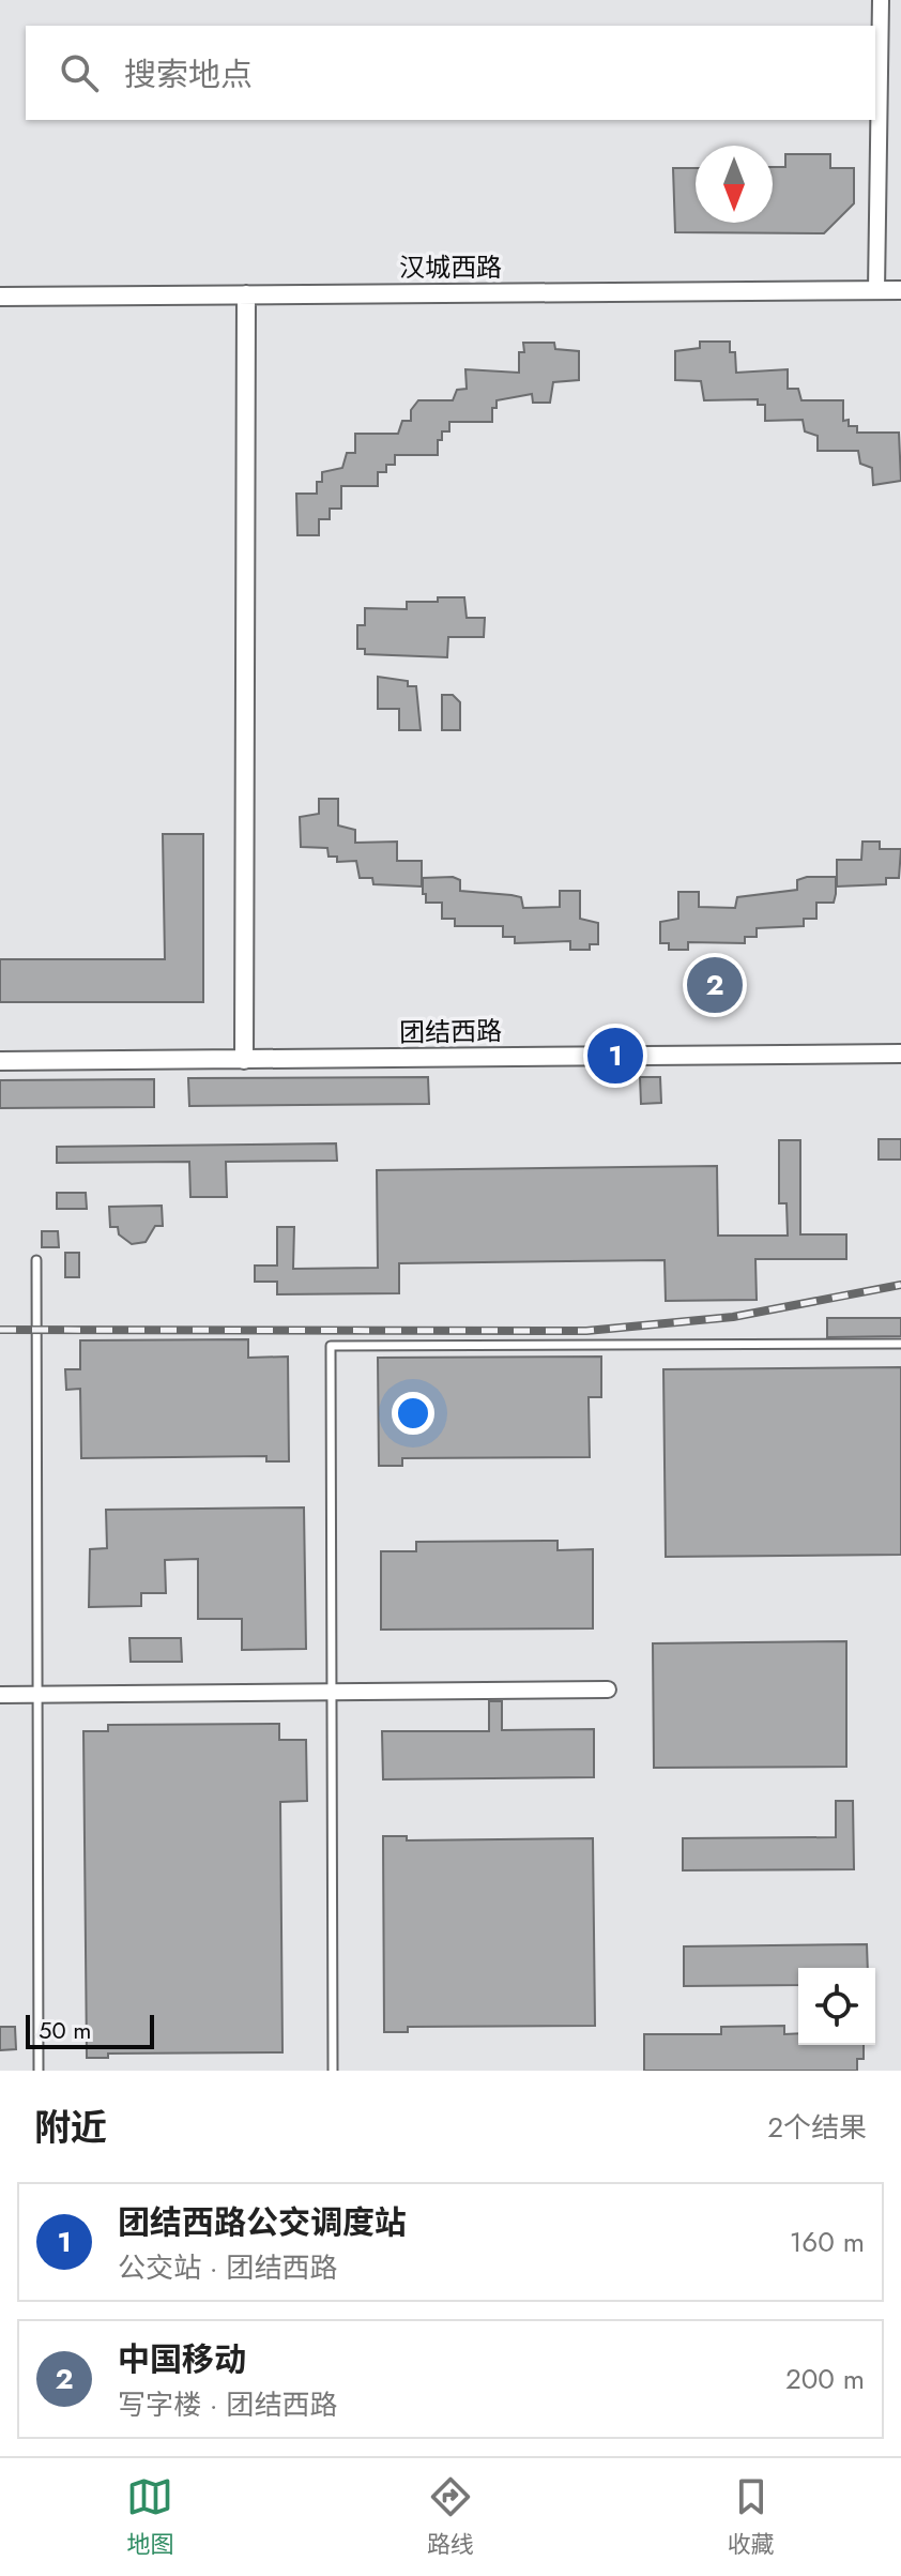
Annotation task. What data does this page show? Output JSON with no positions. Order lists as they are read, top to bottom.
{
  "streets": {
    "street": ["汉城西路", "团结西路"]
  },
  "scale_bar": "50 m",
  "north": "bottom",
  "page": {
    "search": "搜索地点",
    "pins": ["2", "1"],
    "scale": "50 m",
    "heading": ["附近", "2个结果"],
    "list": [
      {
        "mark": "1",
        "name": "团结西路公交调度站",
        "note": "公交站 · 团结西路",
        "value": "160 m"
      },
      {
        "mark": "2",
        "name": "中国移动",
        "note": "写字楼 · 团结西路",
        "value": "200 m"
      }
    ],
    "nav": ["地图", "路线", "收藏"]
  }
}
